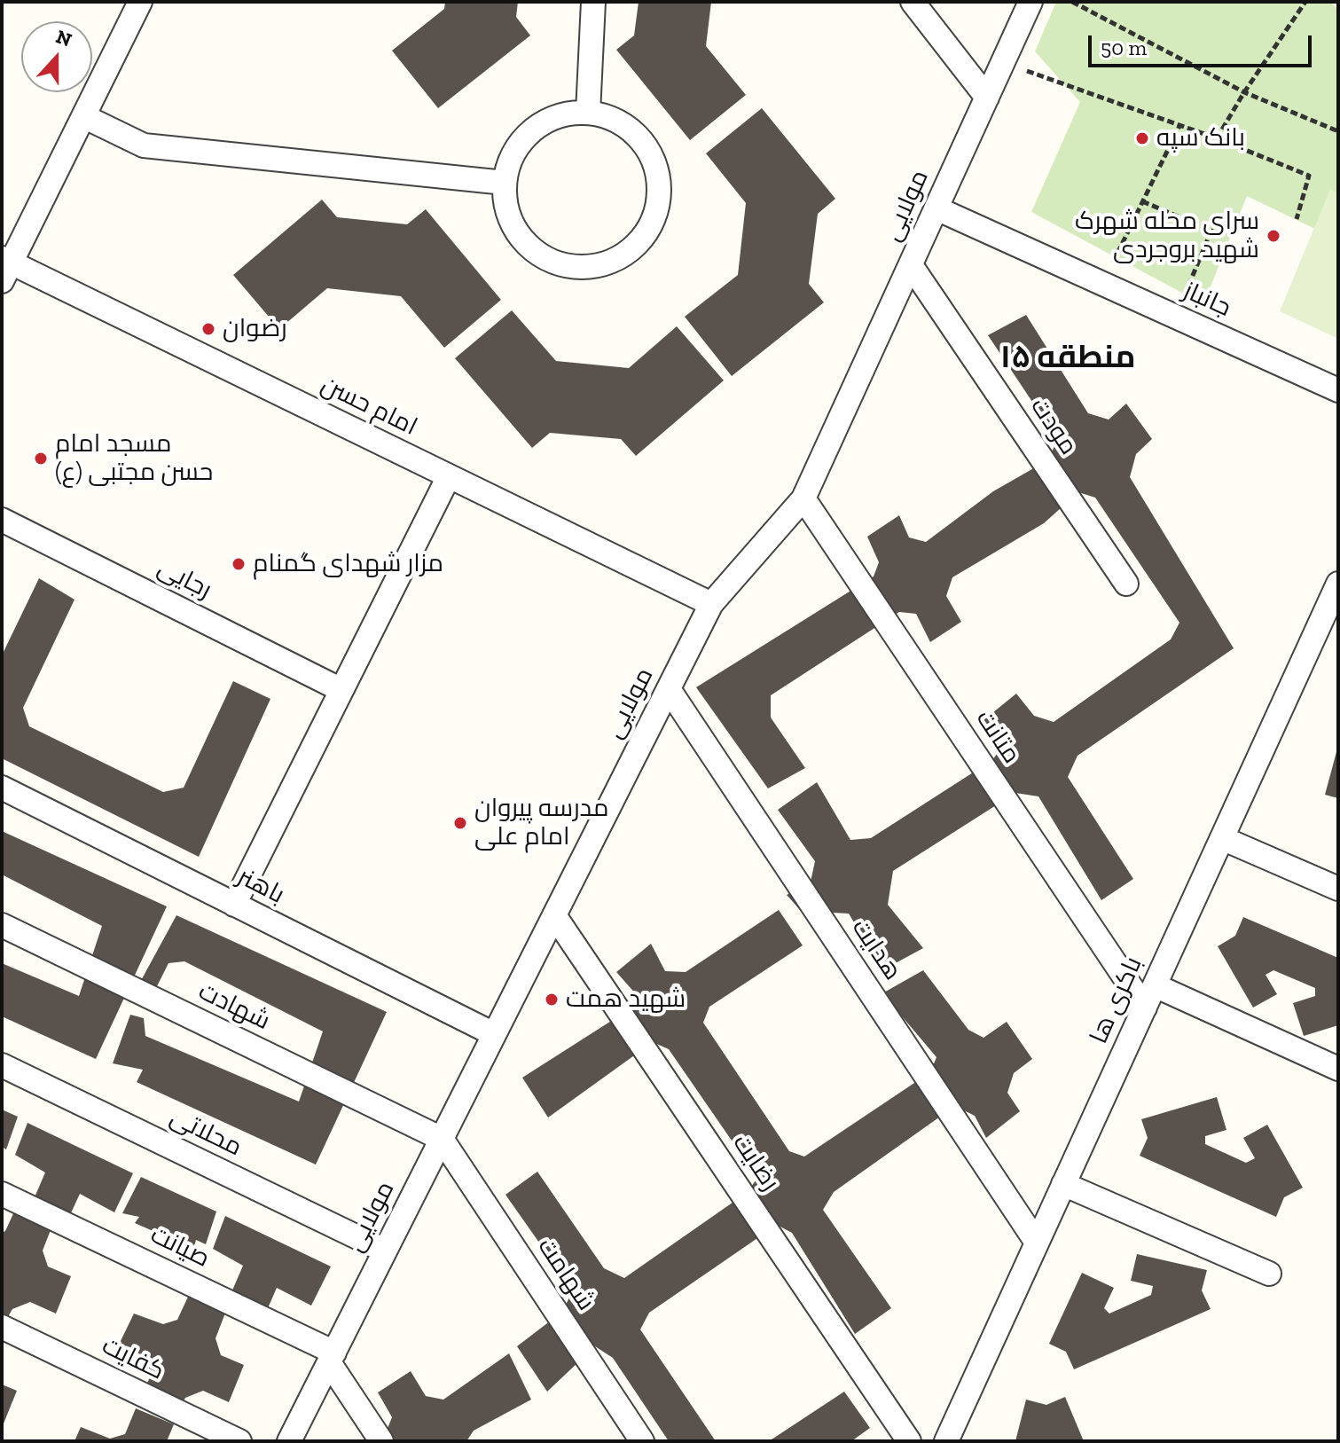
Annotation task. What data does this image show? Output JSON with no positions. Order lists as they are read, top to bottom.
{
  "streets": {
    "street": [
      "مولايی",
      "جانباز",
      "امام حسن",
      "مودت",
      "رجایی",
      "متانت",
      "باهنر",
      "هدایت",
      "باکری ها",
      "شهادت",
      "محلاتی",
      "رضایت",
      "صیانت",
      "شهامت",
      "کفایت"
    ]
  },
  "crossings": [
    ["مولايی", "جانباز"],
    ["مولايی", "امام حسن"],
    ["مولايی", "مودت"],
    ["مولايی", "متانت"],
    ["مولايی", "باهنر"],
    ["مولايی", "هدایت"],
    ["مولايی", "شهادت"],
    ["مولايی", "محلاتی"],
    ["مولايی", "رضایت"],
    ["مولايی", "صیانت"],
    ["مولايی", "شهامت"],
    ["متانت", "باکری ها"],
    ["هدایت", "باکری ها"],
    ["شهادت", "شهامت"]
  ],
  "districts": ["منطقه ۱۵"],
  "places": [
    "بانک سپه",
    "سرای محله شهرک شهید بروجردی",
    "رضوان",
    "مسجد امام حسن مجتبی (ع)",
    "مزار شهدای گمنام",
    "مدرسه پیروان امام علی",
    "شهید همت"
  ],
  "scale_bar": "50 m",
  "north": "top"
}
